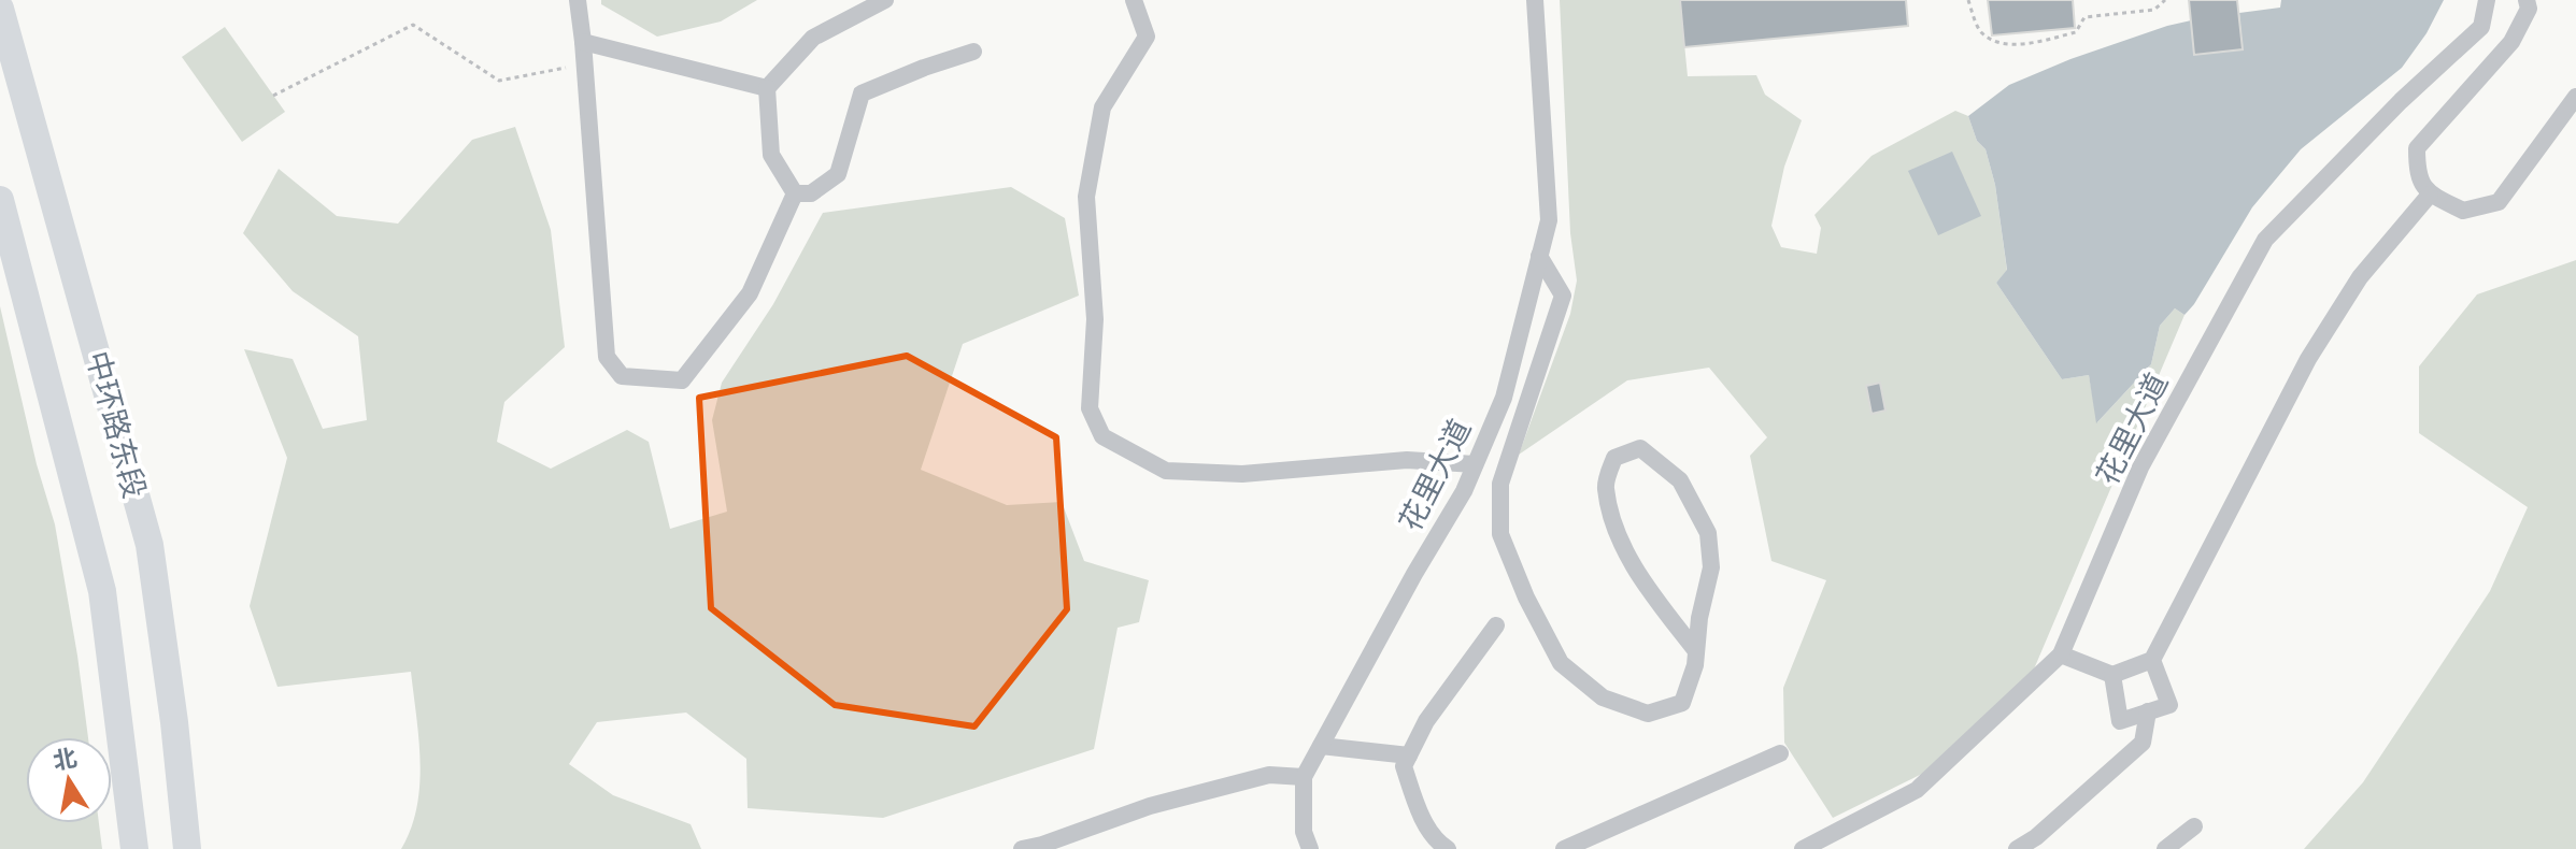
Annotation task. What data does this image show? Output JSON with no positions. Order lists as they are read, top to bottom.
{
  "streets": {
    "highway": ["中环路东段"],
    "street": ["花里大道"]
  },
  "north": "top"
}
